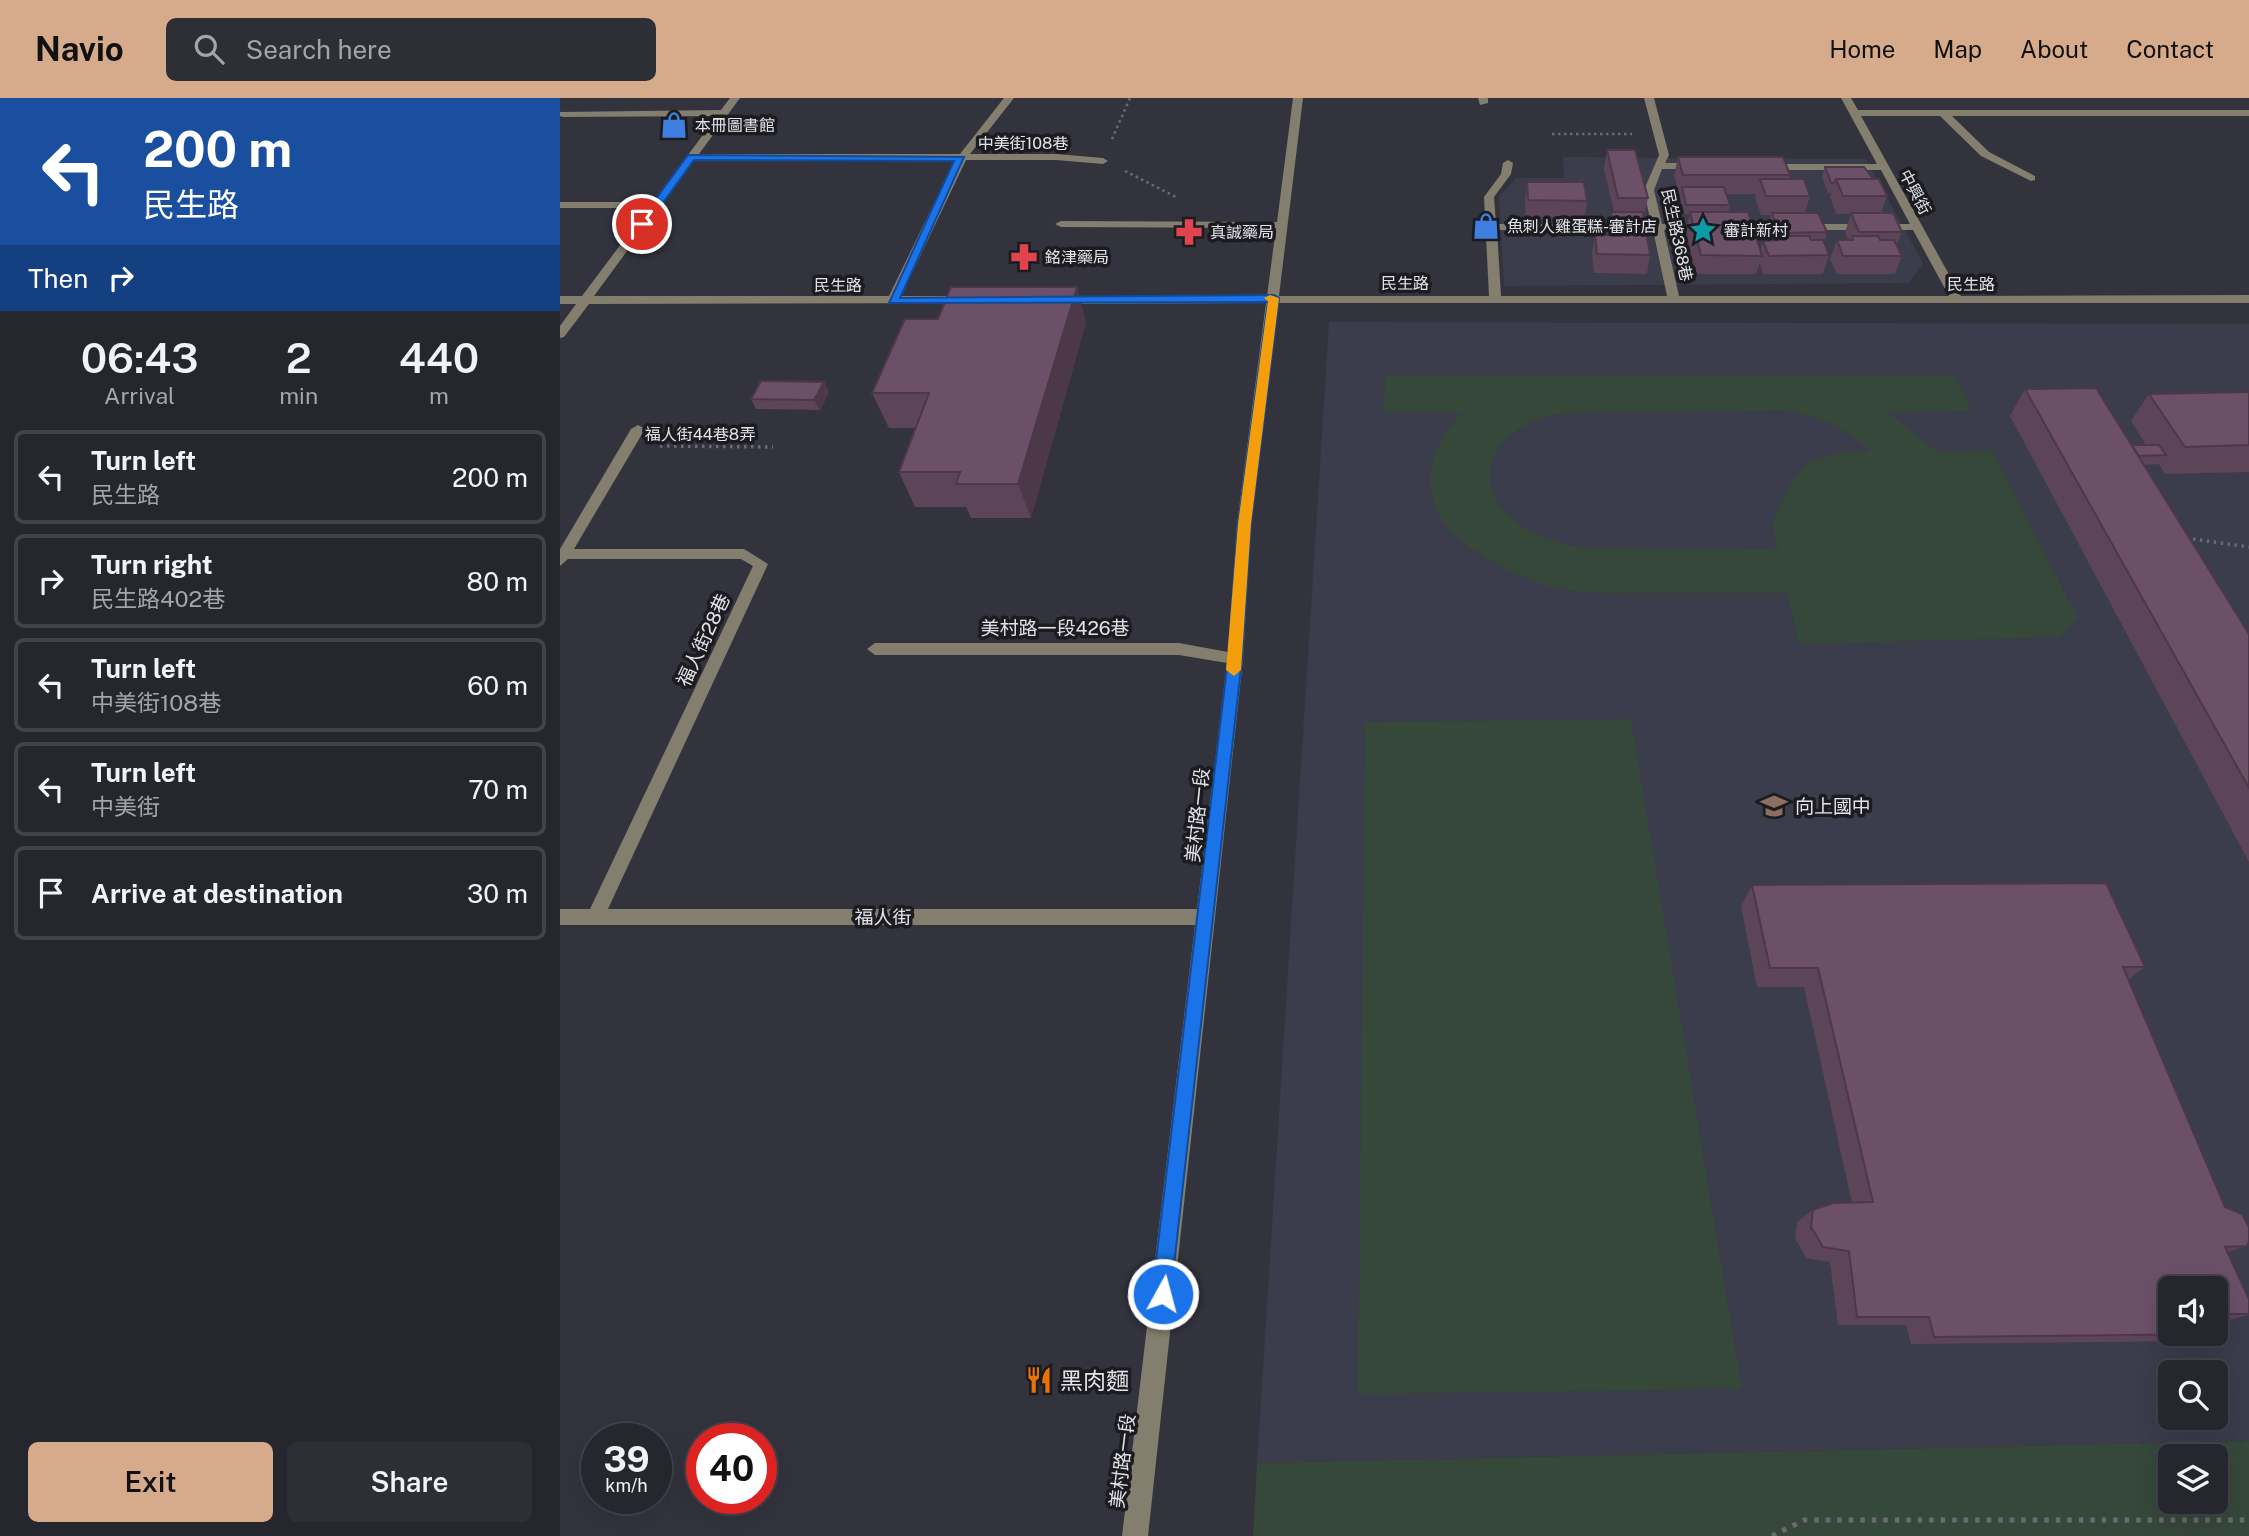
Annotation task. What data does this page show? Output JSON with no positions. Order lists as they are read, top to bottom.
{
  "streets": {
    "street": [
      "中美街108巷",
      "中興街",
      "民生路368巷",
      "民生路",
      "美村路一段426巷",
      "福人街28巷",
      "美村路一段",
      "福人街"
    ],
    "path": ["福人街44巷8弄"]
  },
  "crossings": [
    ["中興街", "民生路"],
    ["民生路368巷", "民生路"],
    ["民生路", "美村路一段"],
    ["美村路一段426巷", "美村路一段"],
    ["福人街28巷", "福人街"],
    ["美村路一段", "福人街"]
  ],
  "places": {
    "shop": ["本冊圖書館", "魚刺人雞蛋糕-審計店"],
    "place": ["審計新村"],
    "pharmacy": ["真誠藥局", "銘津藥局"],
    "school or university": ["向上國中"],
    "restaurant": ["黑肉麵"]
  },
  "page": {
    "header": "Navio",
    "search": "Search here",
    "nav": [
      "Home",
      "Map",
      "About",
      "Contact"
    ],
    "turn": ["200 m", "民生路"],
    "then": "Then",
    "eta": [
      "06:43",
      "Arrival",
      "2",
      "min",
      "440",
      "m"
    ],
    "list": [
      {
        "name": "Turn left",
        "note": "民生路",
        "value": "200 m"
      },
      {
        "name": "Turn right",
        "note": "民生路402巷",
        "value": "80 m"
      },
      {
        "name": "Turn left",
        "note": "中美街108巷",
        "value": "60 m"
      },
      {
        "name": "Turn left",
        "note": "中美街",
        "value": "70 m"
      },
      {
        "name": "Arrive at destination",
        "value": "30 m"
      }
    ],
    "speed": "39 km/h",
    "limit": "40",
    "buttons": ["Exit", "Share"]
  }
}
